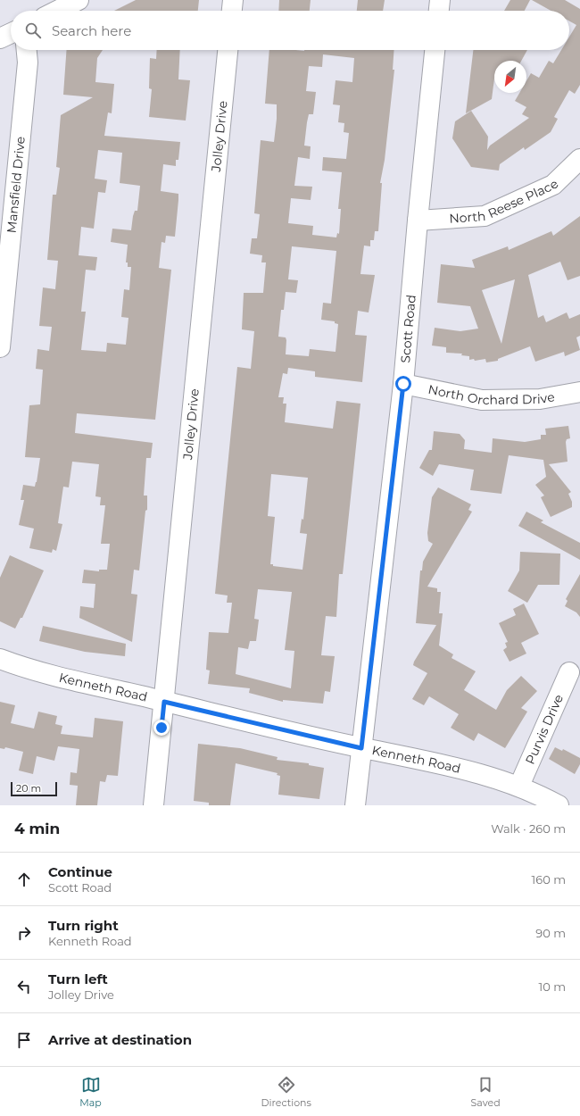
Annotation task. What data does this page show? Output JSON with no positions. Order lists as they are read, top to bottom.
{
  "streets": {
    "street": [
      "Jolley Drive",
      "Mansfield Drive",
      "North Reese Place",
      "Scott Road",
      "North Orchard Drive",
      "Kenneth Road",
      "Purvis Drive"
    ]
  },
  "crossings": [
    ["Jolley Drive", "Kenneth Road"],
    ["North Reese Place", "Scott Road"],
    ["Scott Road", "North Orchard Drive"],
    ["Scott Road", "Kenneth Road"],
    ["Kenneth Road", "Purvis Drive"]
  ],
  "scale_bar": "20 m",
  "north": "bottom left",
  "page": {
    "search": "Search here",
    "scale": "20 m",
    "heading": ["4 min", "Walk · 260 m"],
    "list": [
      ["Continue", "Scott Road", "160 m"],
      ["Turn right", "Kenneth Road", "90 m"],
      ["Turn left", "Jolley Drive", "10 m"],
      "Arrive at destination"
    ],
    "nav": ["Map", "Directions", "Saved"]
  }
}
